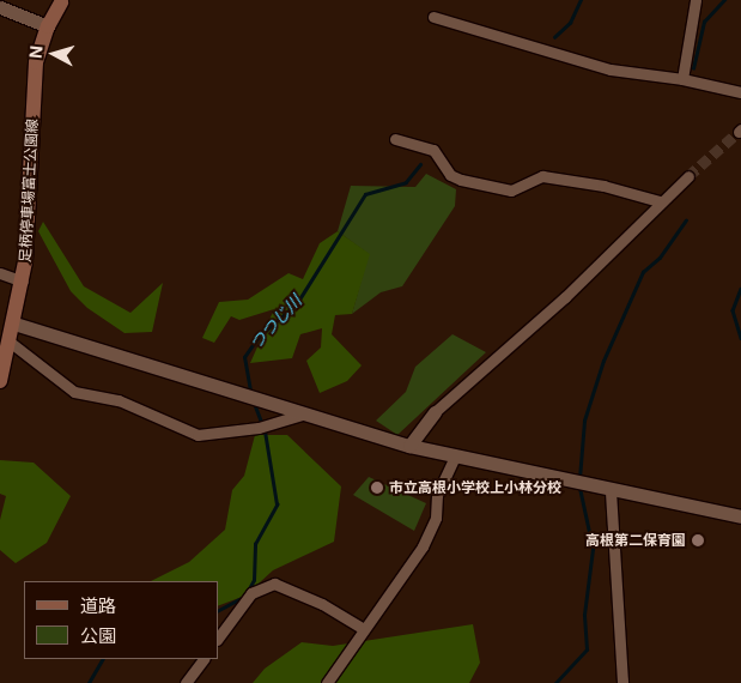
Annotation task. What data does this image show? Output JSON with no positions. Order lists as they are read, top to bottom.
{
  "streets": {
    "main road": ["足柄停車場富士公園線"]
  },
  "water": ["つつじ川"],
  "places": ["市立高根小学校上小林分校", "高根第二保育園"],
  "legend": ["道路", "公園"],
  "north": "left"
}
